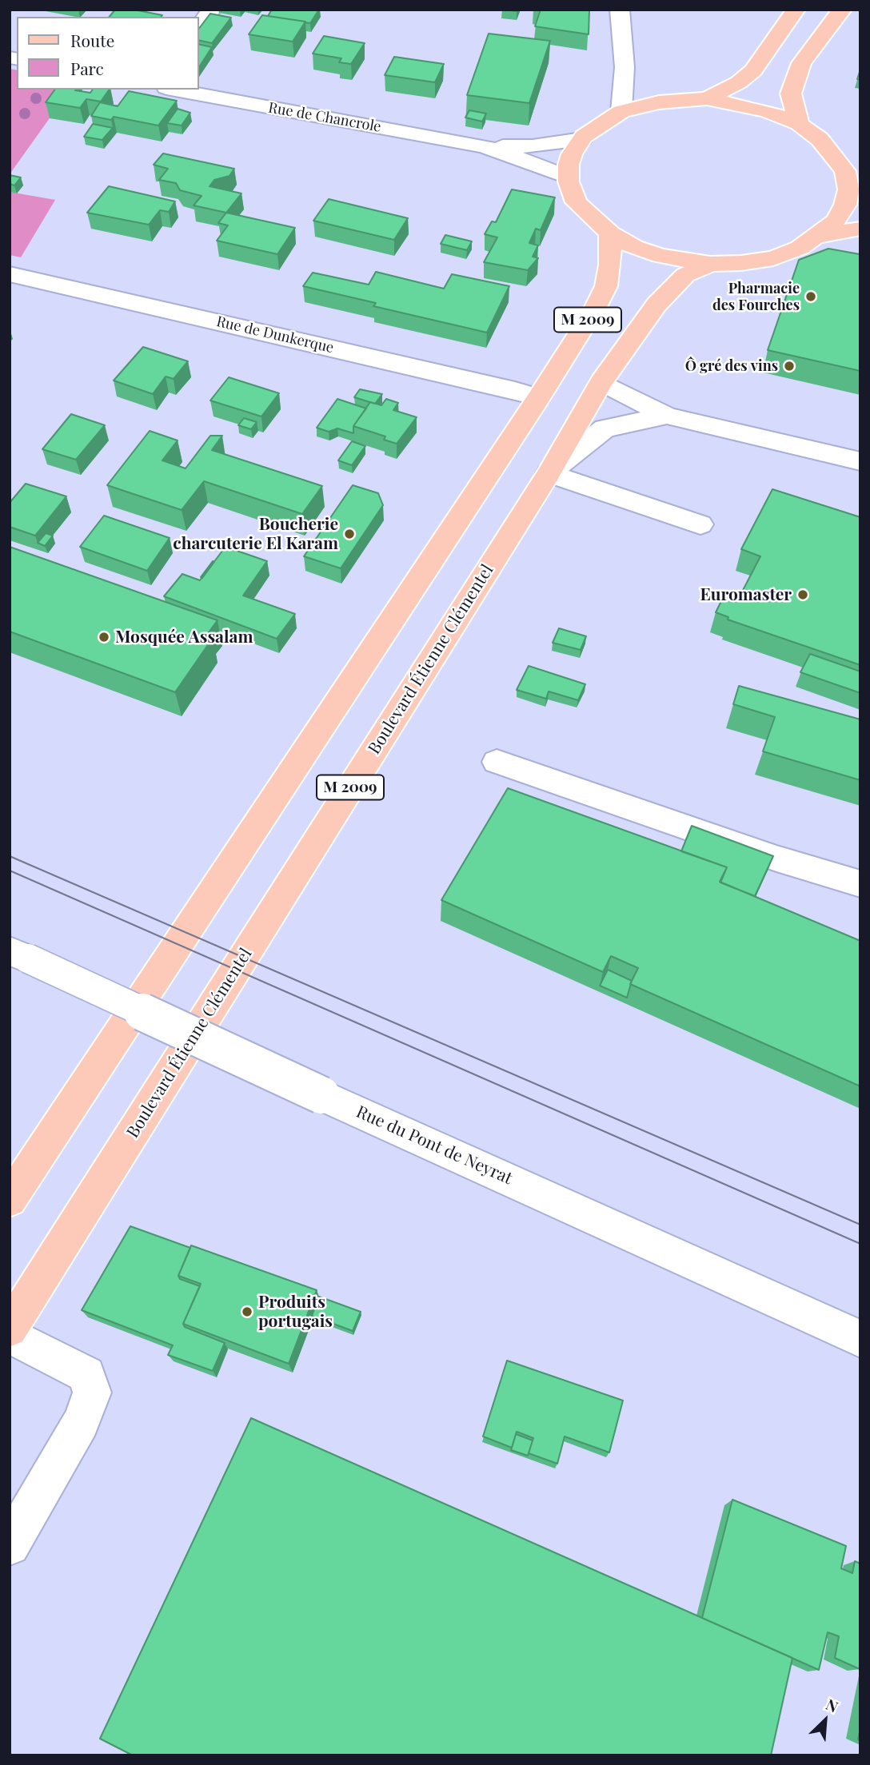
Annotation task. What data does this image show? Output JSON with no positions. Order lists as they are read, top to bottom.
{
  "streets": {
    "main road": ["M 2009", "Boulevard Étienne Clémentel"],
    "street": ["Rue de Chancrole", "Rue de Dunkerque", "Rue du Pont de Neyrat"]
  },
  "crossings": [
    ["M 2009", "Rue de Dunkerque"]
  ],
  "places": [
    "Pharmacie des Fourches",
    "Ô gré des vins",
    "Boucherie charcuterie El Karam",
    "Euromaster",
    "Mosquée Assalam",
    "Produits portugais"
  ],
  "legend": ["Route", "Parc"],
  "north": "top right"
}
